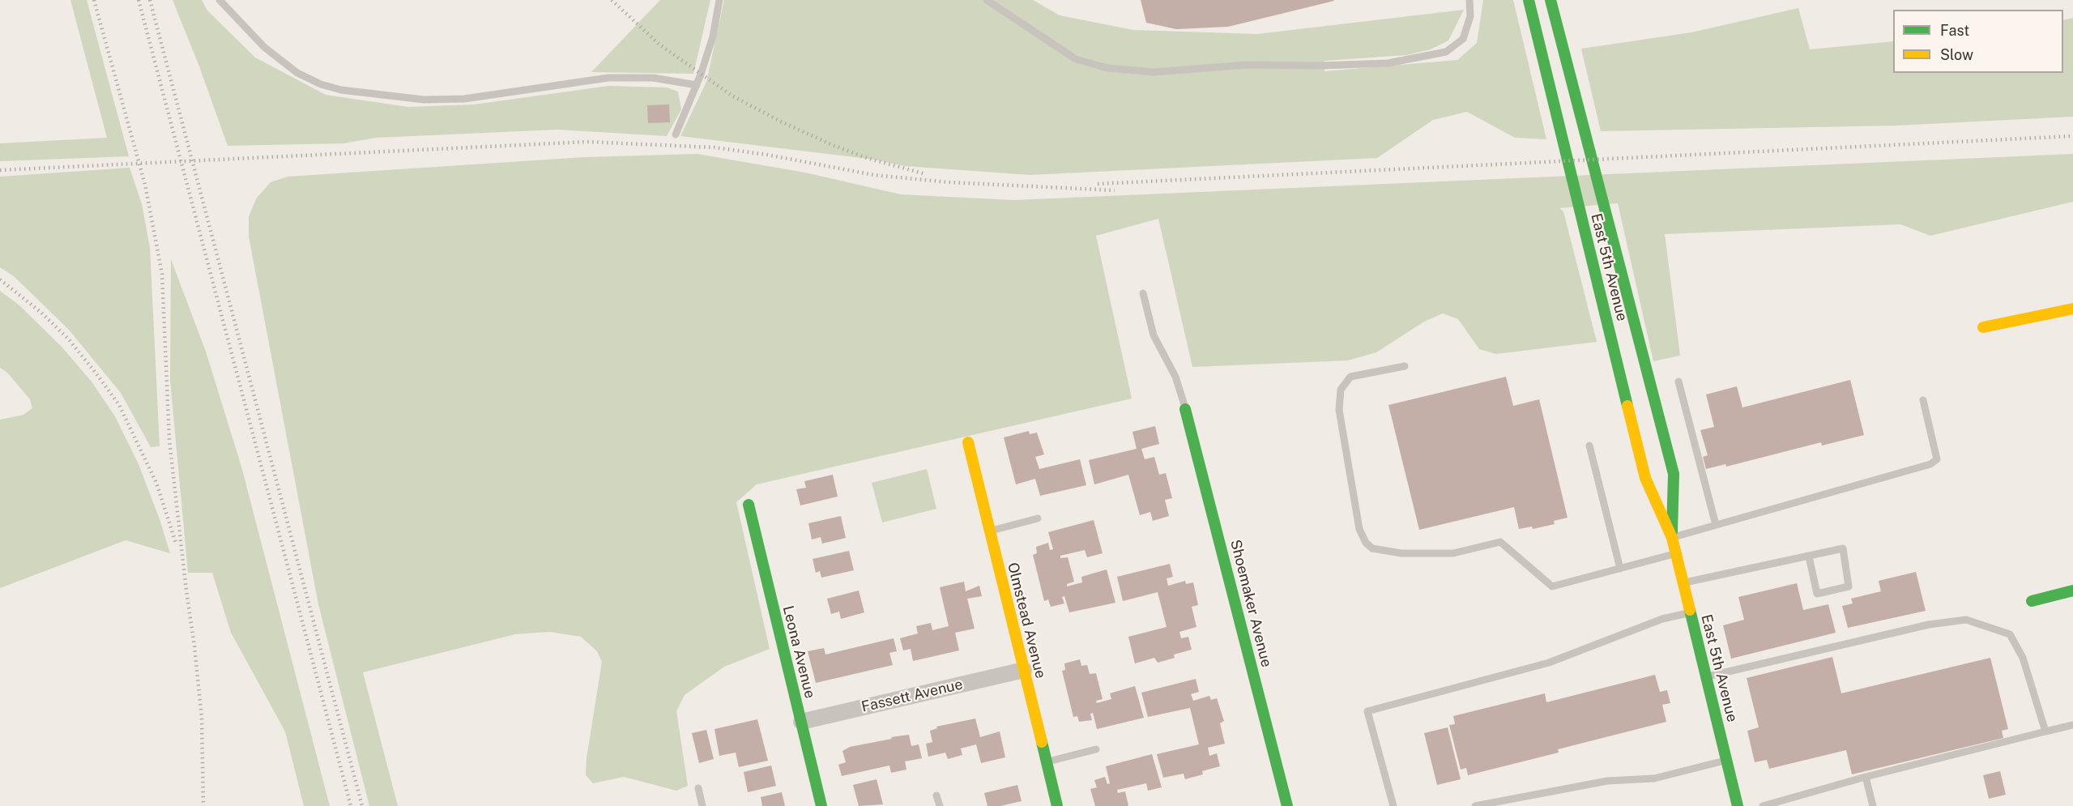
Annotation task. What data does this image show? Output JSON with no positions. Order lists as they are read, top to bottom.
{
  "streets": {
    "main road": [
      "East 5th Avenue",
      "Shoemaker Avenue",
      "Olmstead Avenue",
      "Leona Avenue"
    ],
    "street": ["Fassett Avenue"]
  },
  "crossings": [
    ["Olmstead Avenue", "Fassett Avenue"],
    ["Leona Avenue", "Fassett Avenue"]
  ],
  "legend": ["Fast", "Slow"]
}
